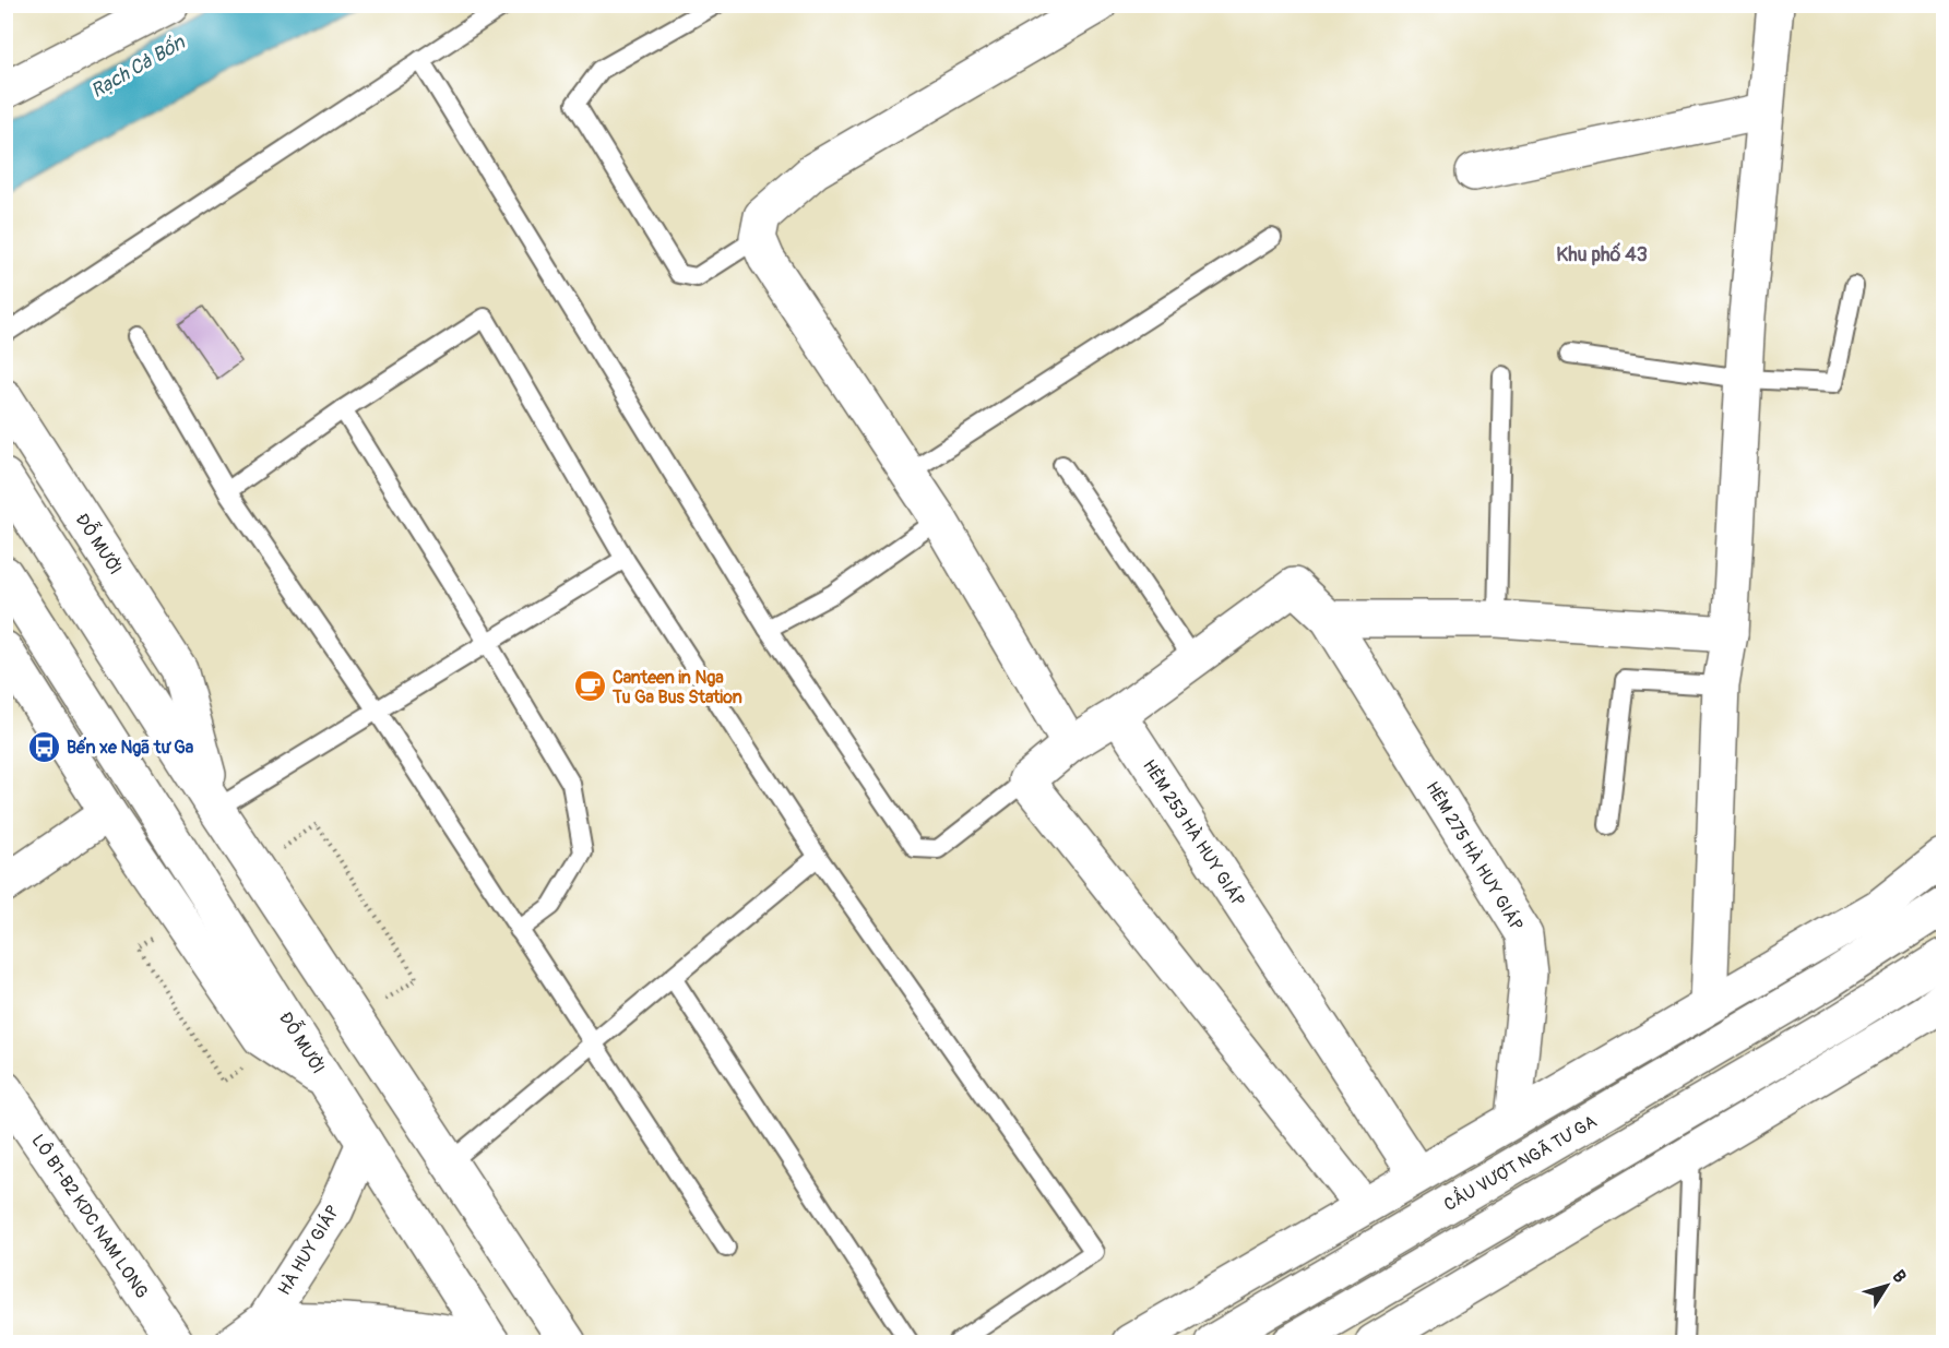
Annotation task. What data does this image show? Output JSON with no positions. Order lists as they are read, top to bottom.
{
  "streets": {
    "main road": [
      "ĐỖ MƯỜI",
      "HẺM 253 HÀ HUY GIÁP",
      "HẺM 275 HÀ HUY GIÁP",
      "CẦU VƯỢT NGÃ TƯ GA",
      "LÔ B1-B2 KDC NAM LONG",
      "HÀ HUY GIÁP"
    ]
  },
  "districts": ["Khu phố 43"],
  "water": ["Rạch Cả Bốn"],
  "places": {
    "cafe": ["Canteen in Nga Tu Ga Bus Station"],
    "bus stop": ["Bến xe Ngã tư Ga"]
  },
  "north": "top right"
}
